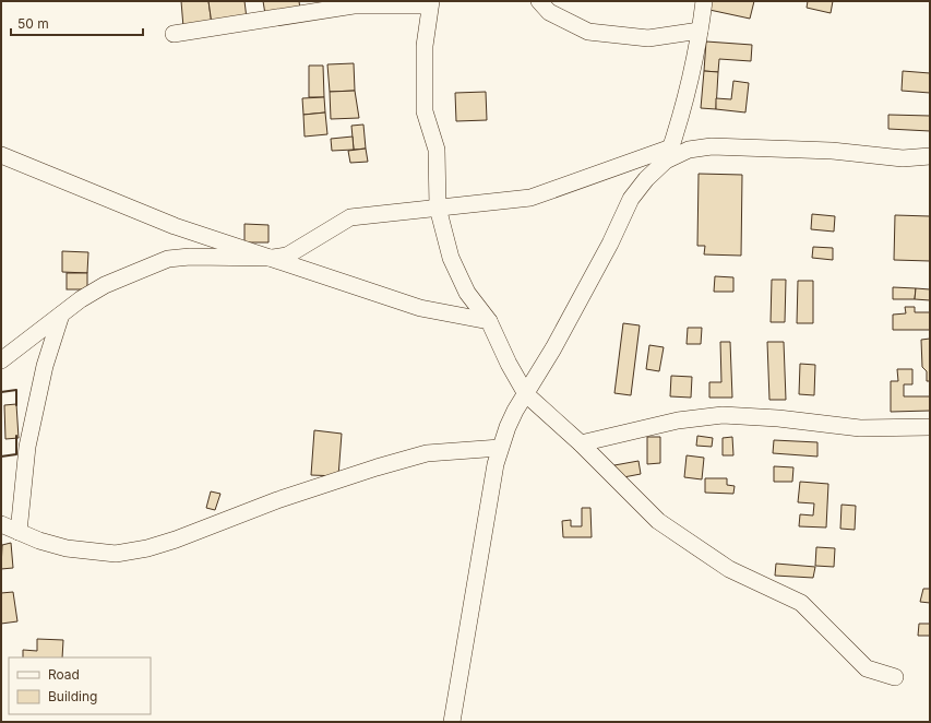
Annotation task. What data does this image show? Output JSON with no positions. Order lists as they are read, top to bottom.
{
  "legend": ["Road", "Building"],
  "scale_bar": "50 m"
}
